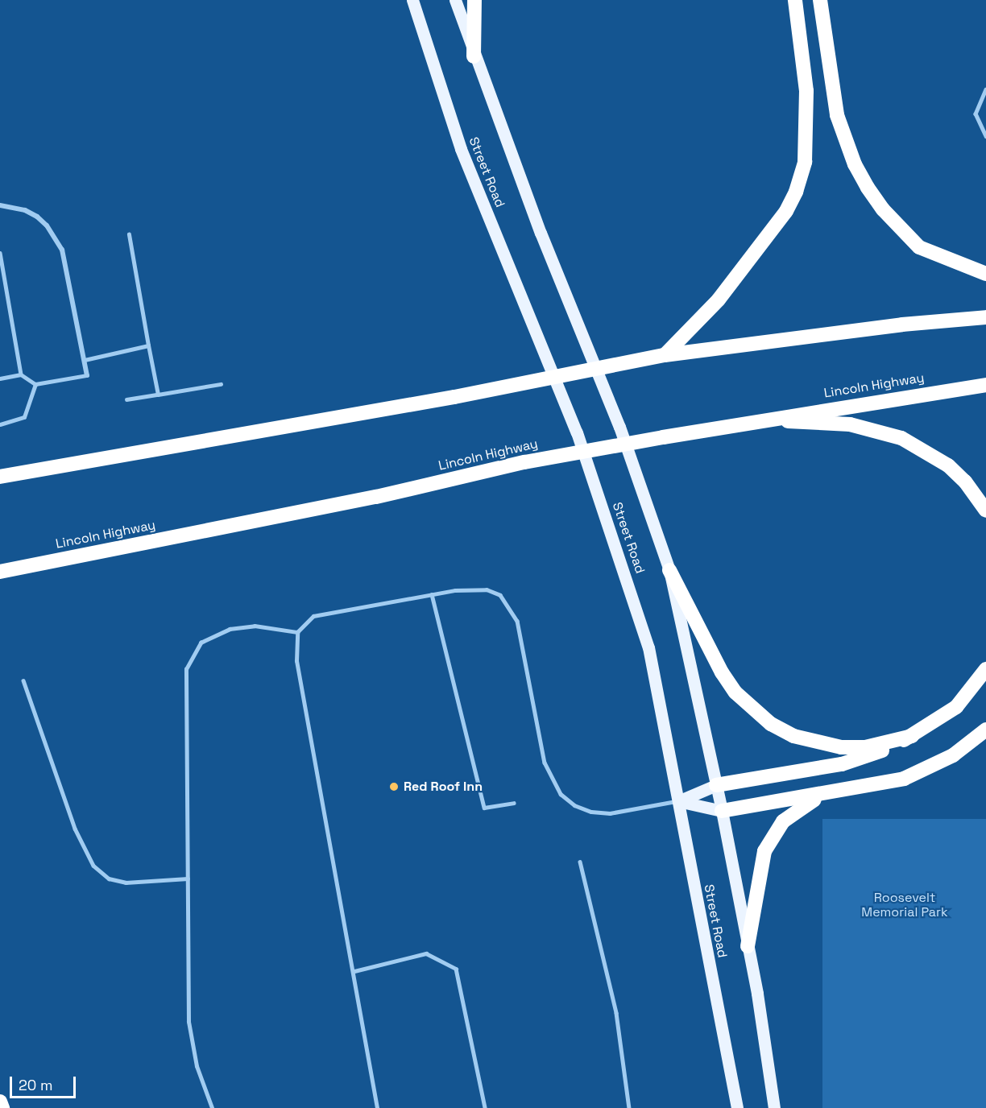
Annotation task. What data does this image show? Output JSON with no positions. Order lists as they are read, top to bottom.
{
  "streets": {
    "highway": ["Lincoln Highway"],
    "main road": ["Street Road"]
  },
  "parks": ["Roosevelt Memorial Park"],
  "places": ["Red Roof Inn"],
  "scale_bar": "20 m"
}
